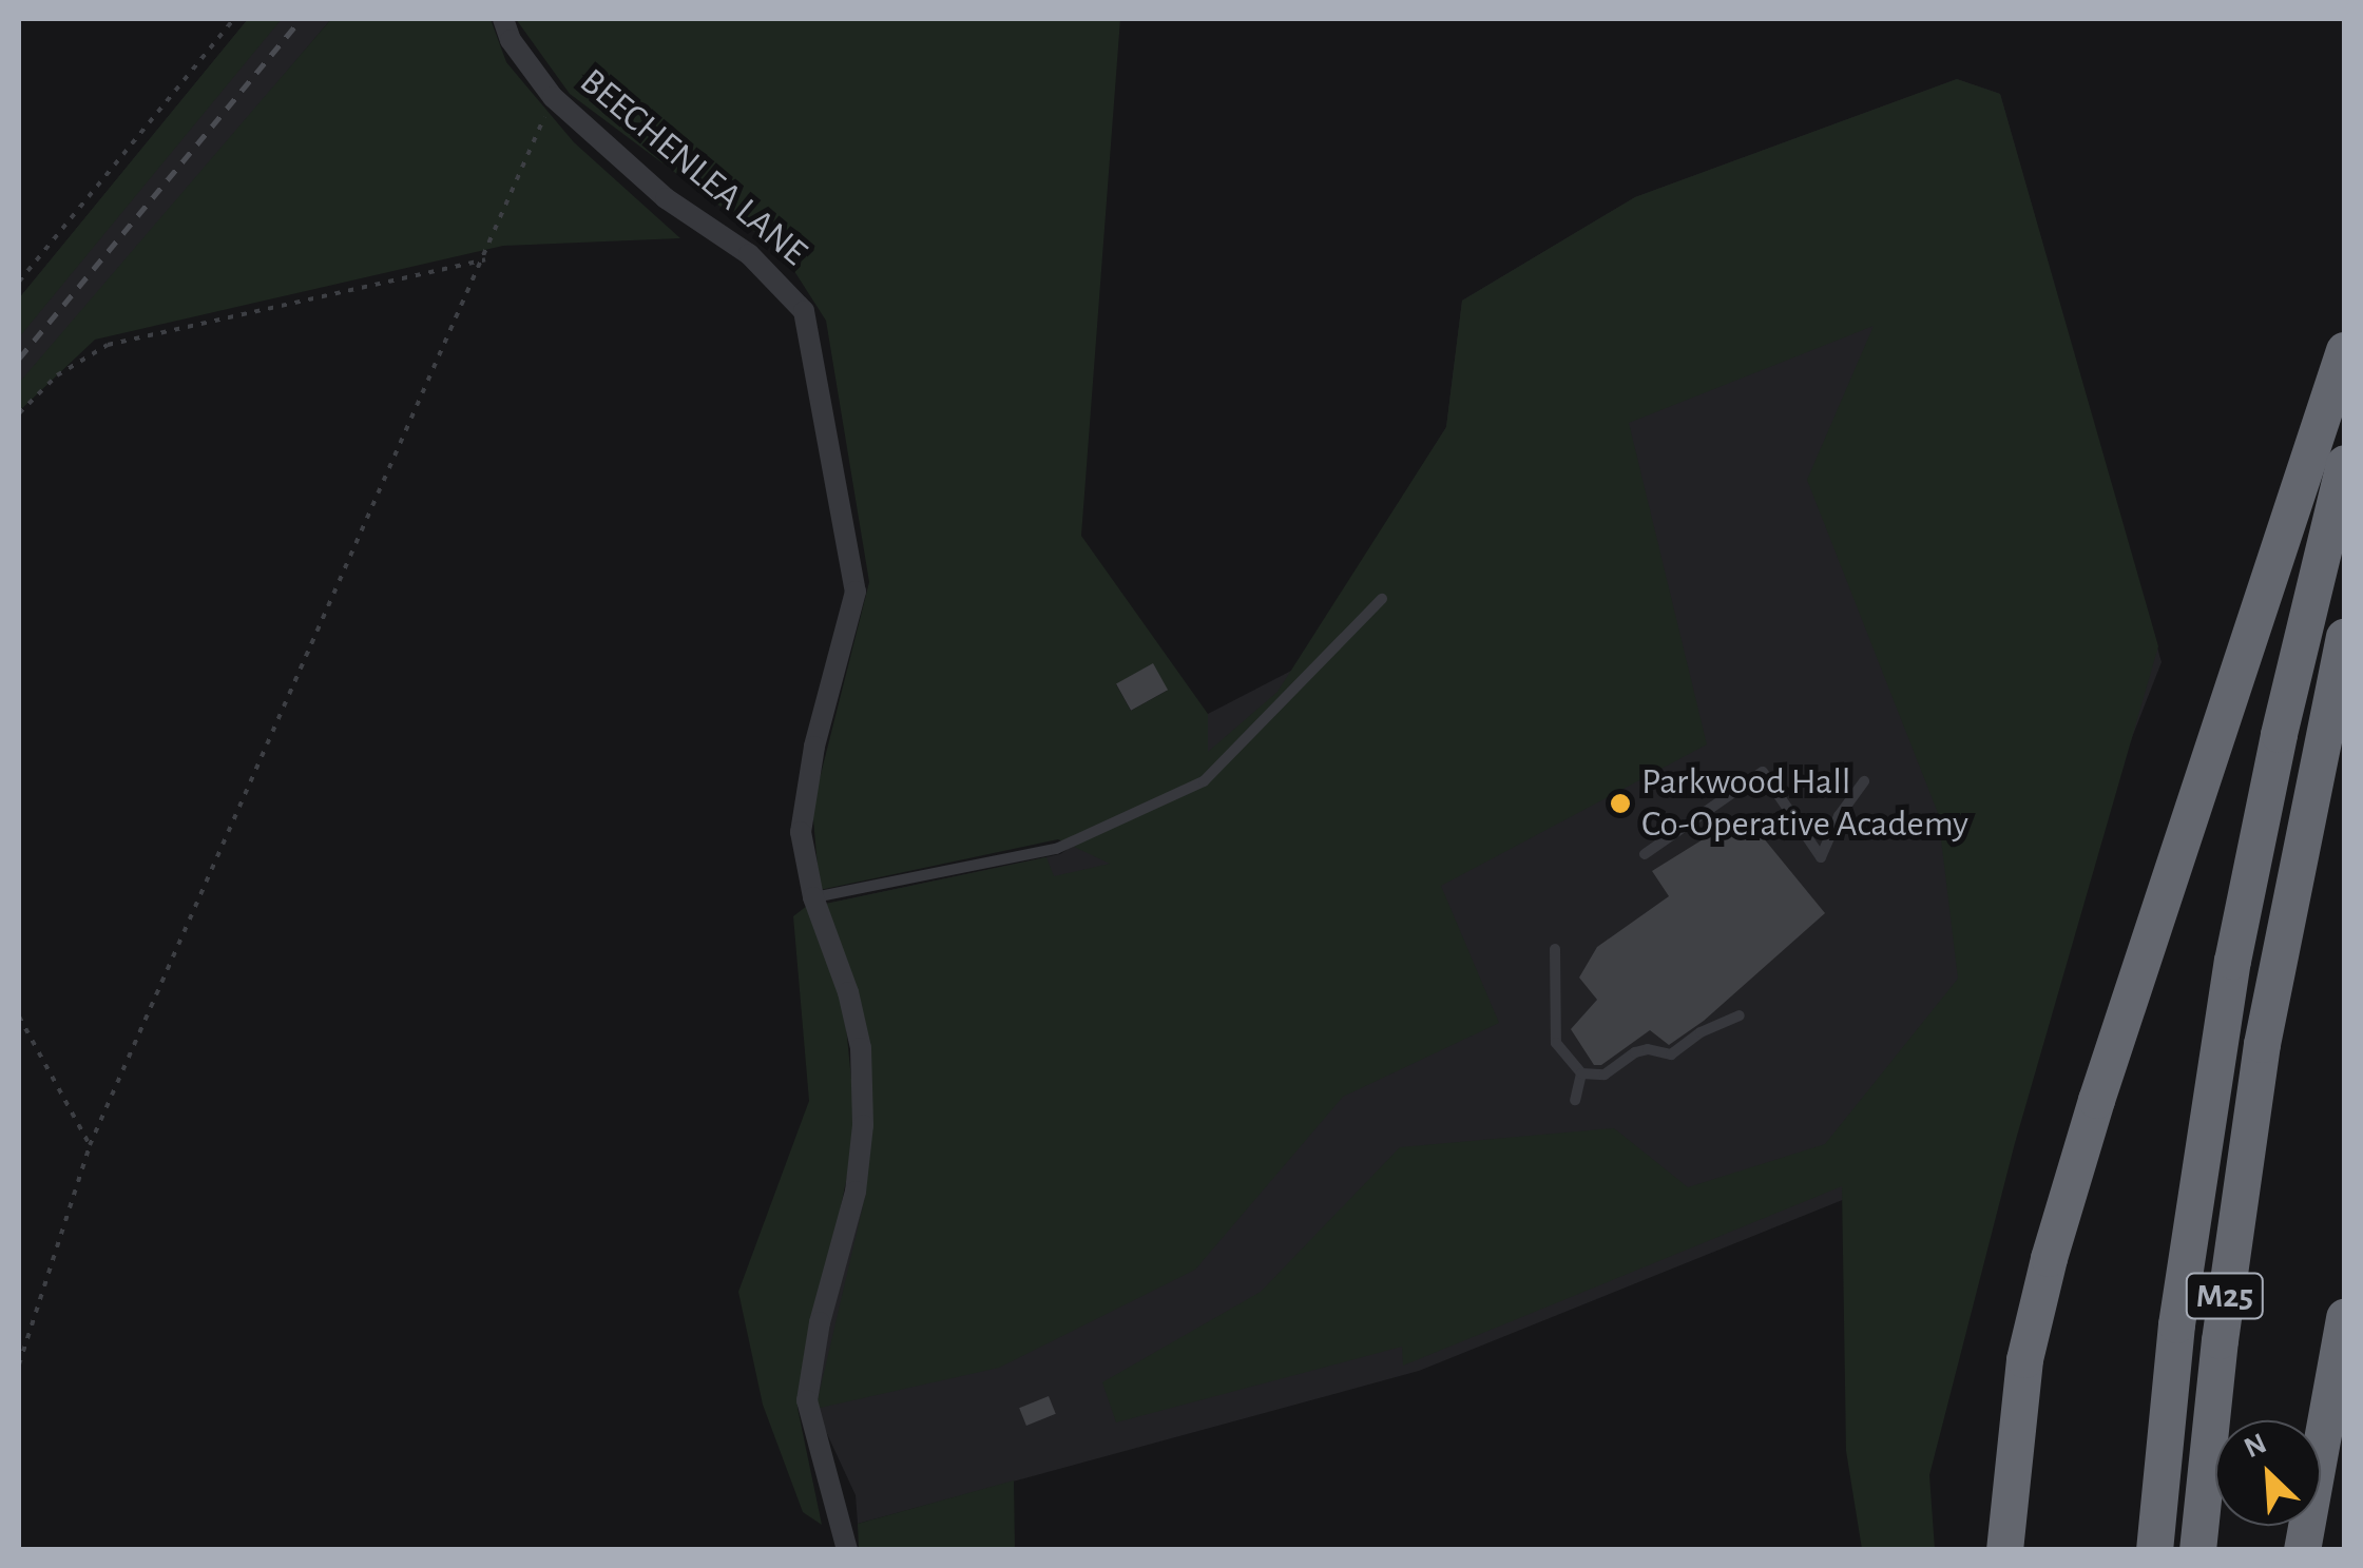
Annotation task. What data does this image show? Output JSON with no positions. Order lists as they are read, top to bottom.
{
  "streets": {
    "highway": ["M25"],
    "street": ["BEECHENLEA LANE"]
  },
  "places": ["Parkwood Hall Co-Operative Academy"],
  "north": "top left"
}
